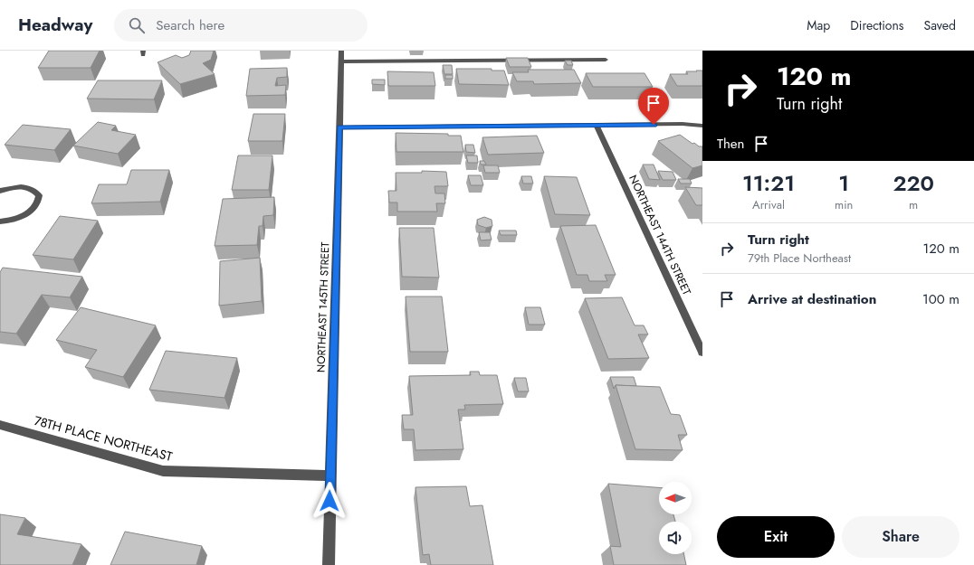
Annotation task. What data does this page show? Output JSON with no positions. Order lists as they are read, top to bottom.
{
  "streets": {
    "street": ["NORTHEAST 144TH STREET", "NORTHEAST 145TH STREET", "78TH PLACE NORTHEAST"]
  },
  "crossings": [
    ["NORTHEAST 145TH STREET", "78TH PLACE NORTHEAST"]
  ],
  "north": "left",
  "page": {
    "header": "Headway",
    "search": "Search here",
    "nav": ["Map", "Directions", "Saved"],
    "turn": ["120 m", "Turn right"],
    "then": "Then",
    "eta": [
      "11:21",
      "Arrival",
      "1",
      "min",
      "220",
      "m"
    ],
    "list": [
      {
        "name": "Turn right",
        "note": "79th Place Northeast",
        "value": "120 m"
      },
      {
        "name": "Arrive at destination",
        "value": "100 m"
      }
    ],
    "buttons": ["Exit", "Share"]
  }
}
